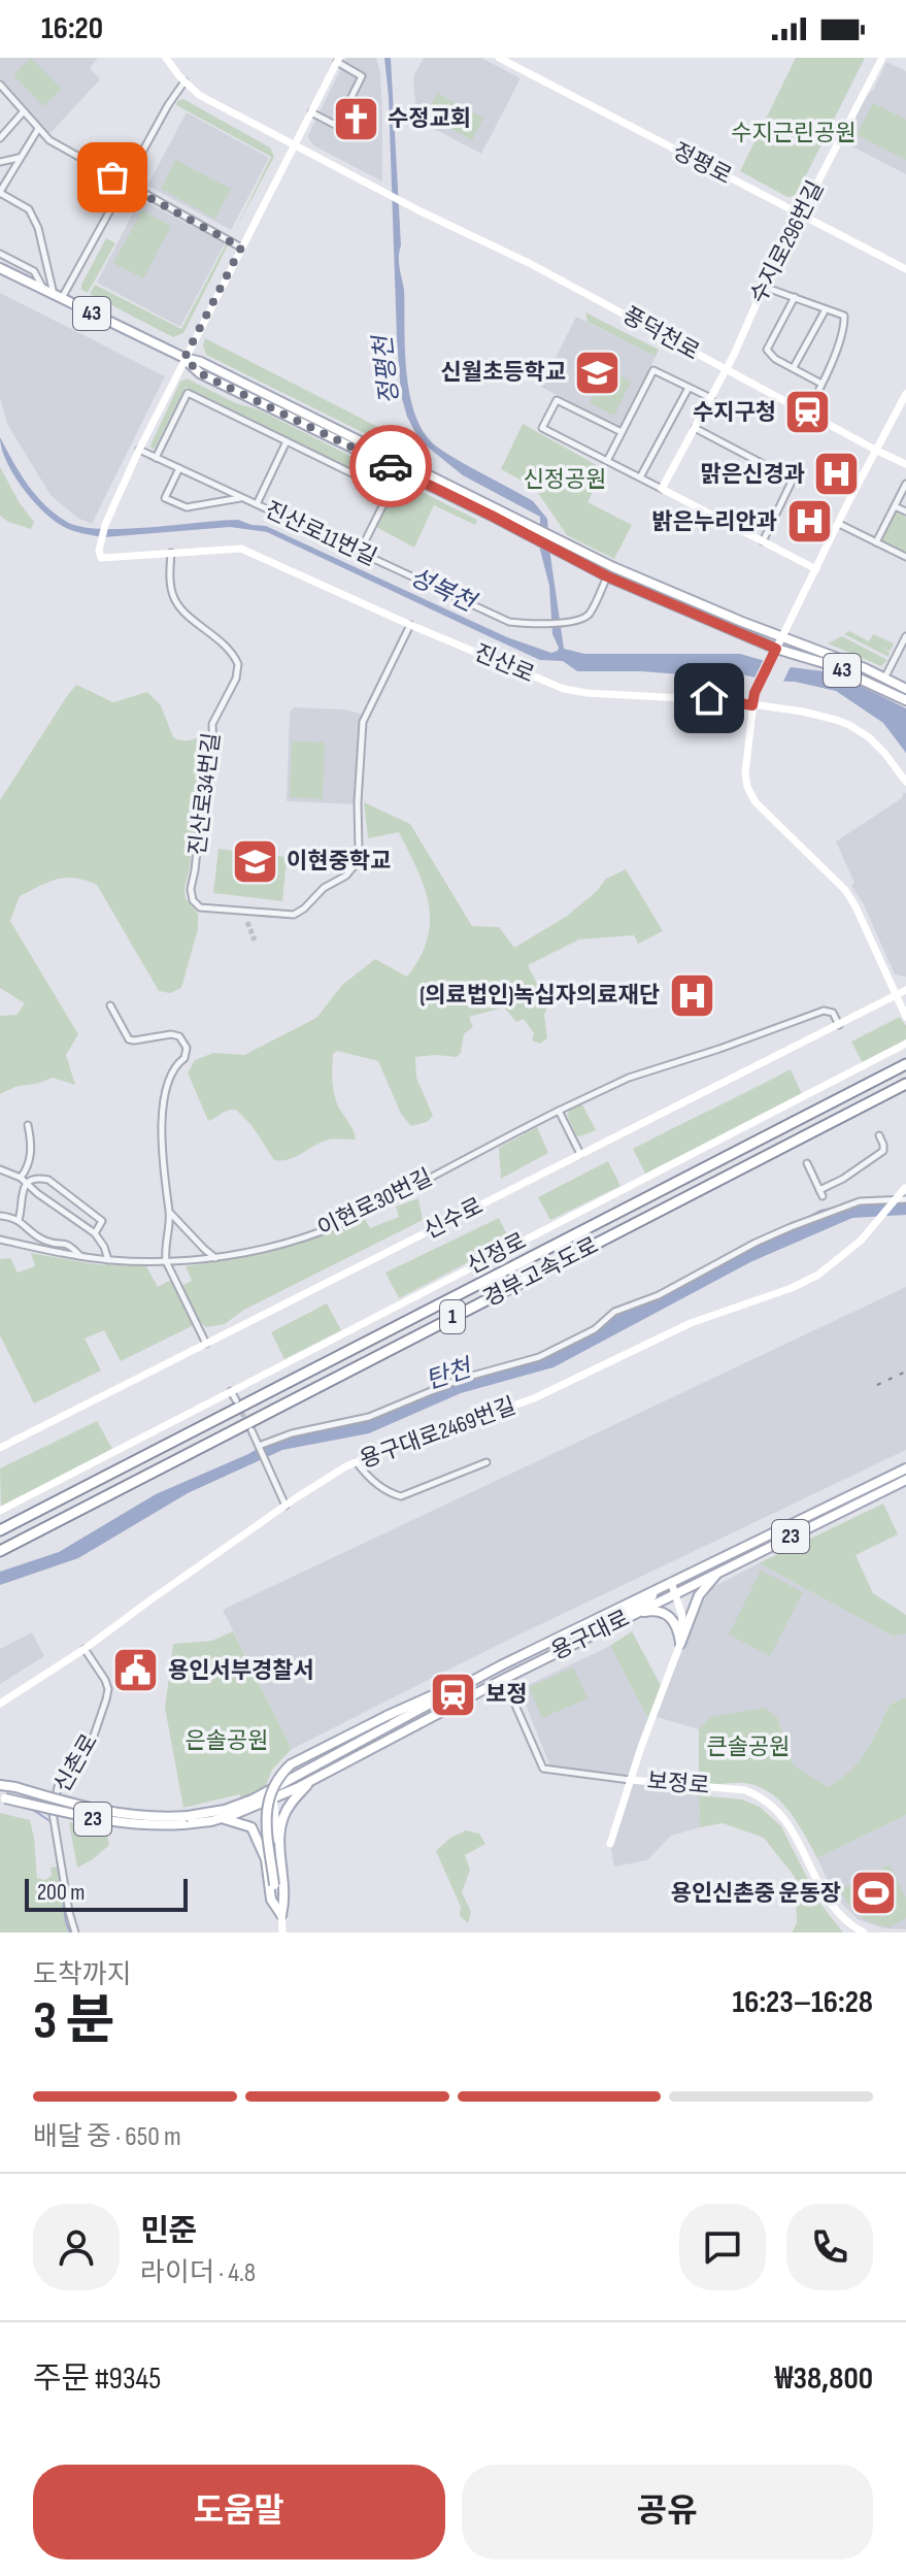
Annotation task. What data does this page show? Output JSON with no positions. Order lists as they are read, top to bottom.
{
  "streets": {
    "highway": ["경부고속도로", "1"],
    "main road": ["43", "23", "용구대로"],
    "street": [
      "정평로",
      "수지로296번길",
      "풍덕천로",
      "진산로11번길",
      "진산로",
      "진산로34번길",
      "이현로30번길",
      "신수로",
      "신정로",
      "용구대로2469번길",
      "신촌로",
      "보정로"
    ]
  },
  "crossings": [
    ["정평로", "수지로296번길"],
    ["수지로296번길", "풍덕천로"],
    ["43", "진산로11번길"],
    ["진산로11번길", "진산로"],
    ["진산로", "진산로34번길"],
    ["이현로30번길", "신수로"],
    ["용구대로2469번길", "신촌로"],
    ["23", "용구대로"],
    ["용구대로", "보정로"]
  ],
  "water": ["정평천", "성복천", "탄천"],
  "parks": [
    "수지근린공원",
    "신정공원",
    "은솔공원",
    "큰솔공원"
  ],
  "places": {
    "church": ["수정교회"],
    "school or university": ["신월초등학교", "이현중학교"],
    "station": ["수지구청", "보정"],
    "hospital": ["맑은신경과", "밝은누리안과", "(의료법인)녹십자의료재단"],
    "public building": ["용인서부경찰서"],
    "sports": ["용인신촌중 운동장"]
  },
  "scale_bar": "200 m",
  "page": {
    "status": "16:20",
    "scale": "200 m",
    "heading": ["3 분", "도착까지", "16:23–16:28"],
    "panel": [
      "민준",
      "라이더 · 4.8",
      "주문 #9345",
      "₩38,800"
    ],
    "bar": "배달 중 · 650 m",
    "buttons": ["도움말", "공유"]
  }
}
